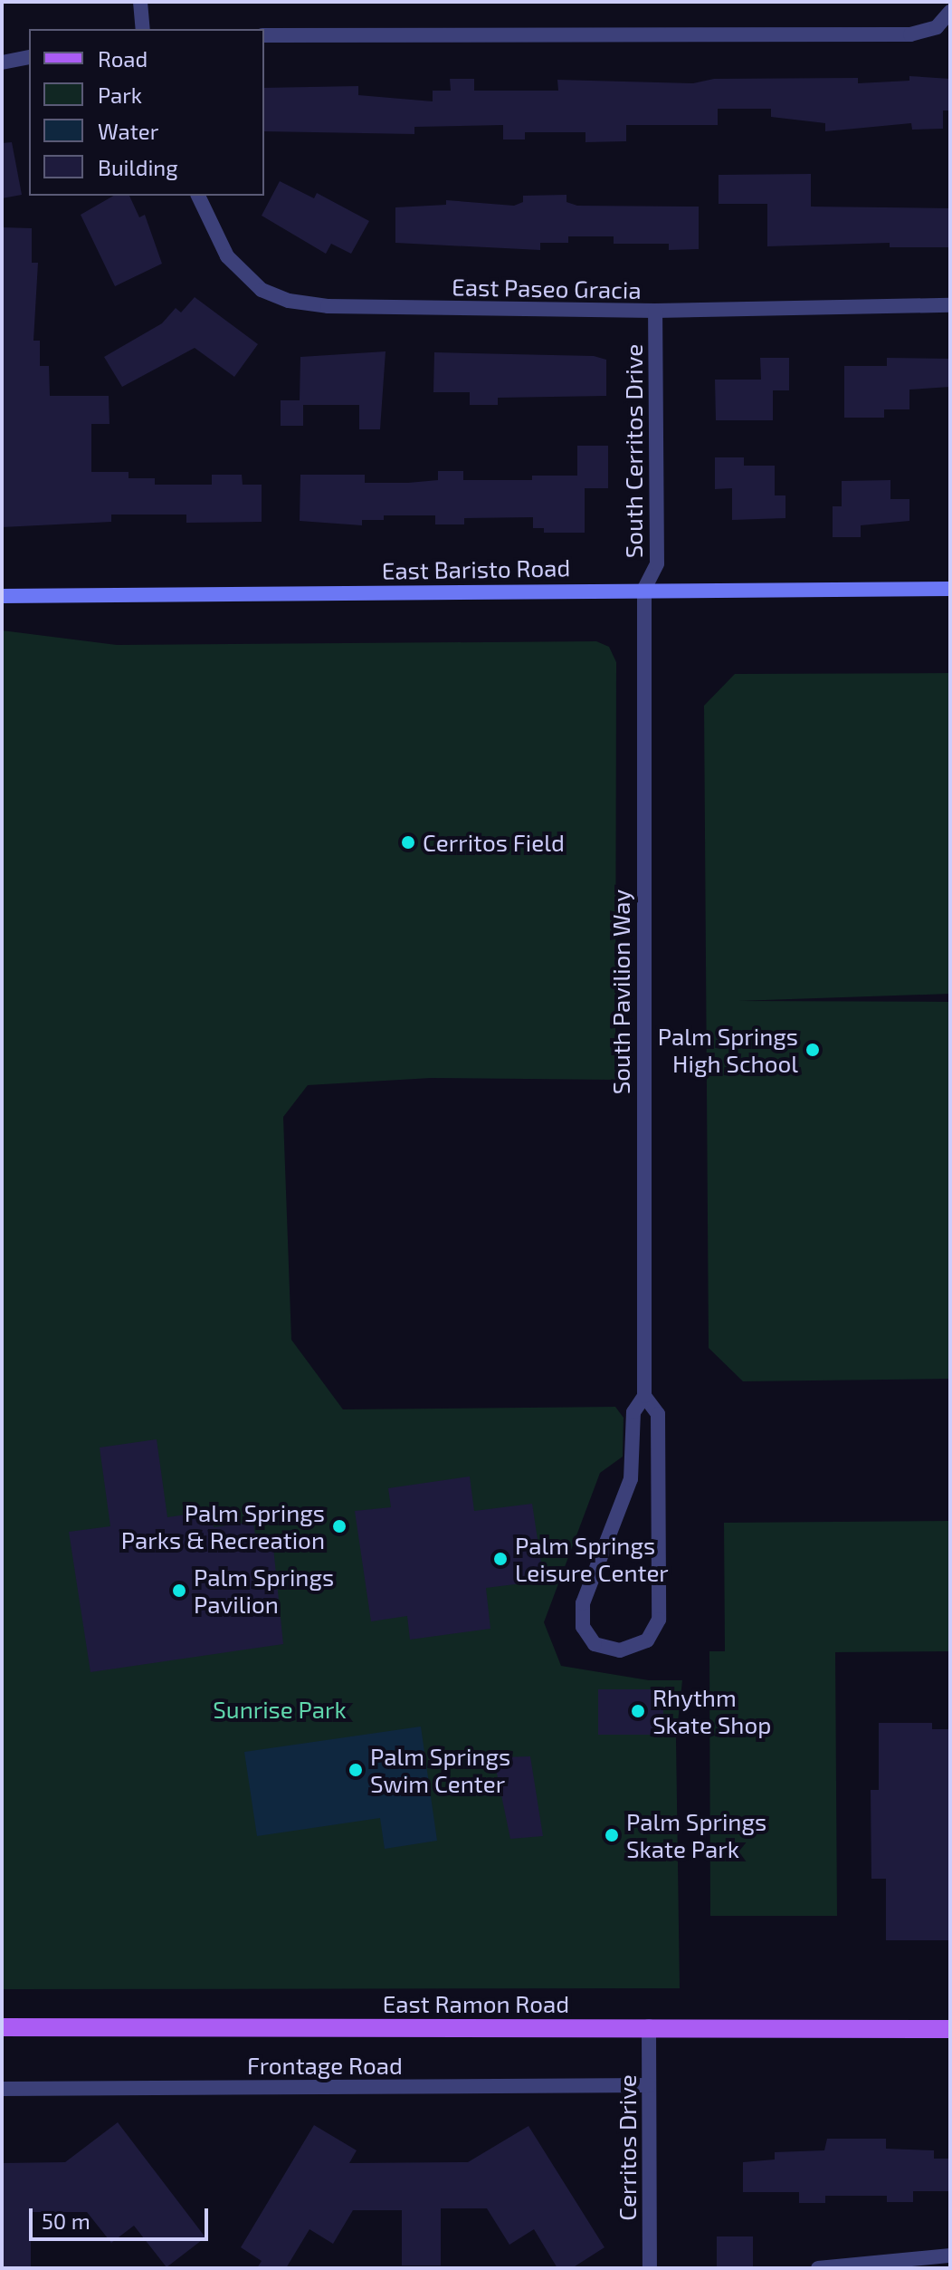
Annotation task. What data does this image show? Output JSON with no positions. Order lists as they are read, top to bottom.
{
  "streets": {
    "main road": ["East Ramon Road"],
    "street": [
      "East Paseo Gracia",
      "South Cerritos Drive",
      "East Baristo Road",
      "South Pavilion Way",
      "Frontage Road",
      "Cerritos Drive"
    ]
  },
  "crossings": [
    ["East Paseo Gracia", "South Cerritos Drive"],
    ["South Cerritos Drive", "East Baristo Road"],
    ["South Cerritos Drive", "South Pavilion Way"],
    ["East Baristo Road", "South Pavilion Way"],
    ["East Ramon Road", "Cerritos Drive"],
    ["Frontage Road", "Cerritos Drive"]
  ],
  "parks": ["Sunrise Park"],
  "places": [
    "Cerritos Field",
    "Palm Springs High School",
    "Palm Springs Parks & Recreation",
    "Palm Springs Leisure Center",
    "Palm Springs Pavilion",
    "Rhythm Skate Shop",
    "Palm Springs Swim Center",
    "Palm Springs Skate Park"
  ],
  "legend": [
    "Road",
    "Park",
    "Water",
    "Building"
  ],
  "scale_bar": "50 m"
}
